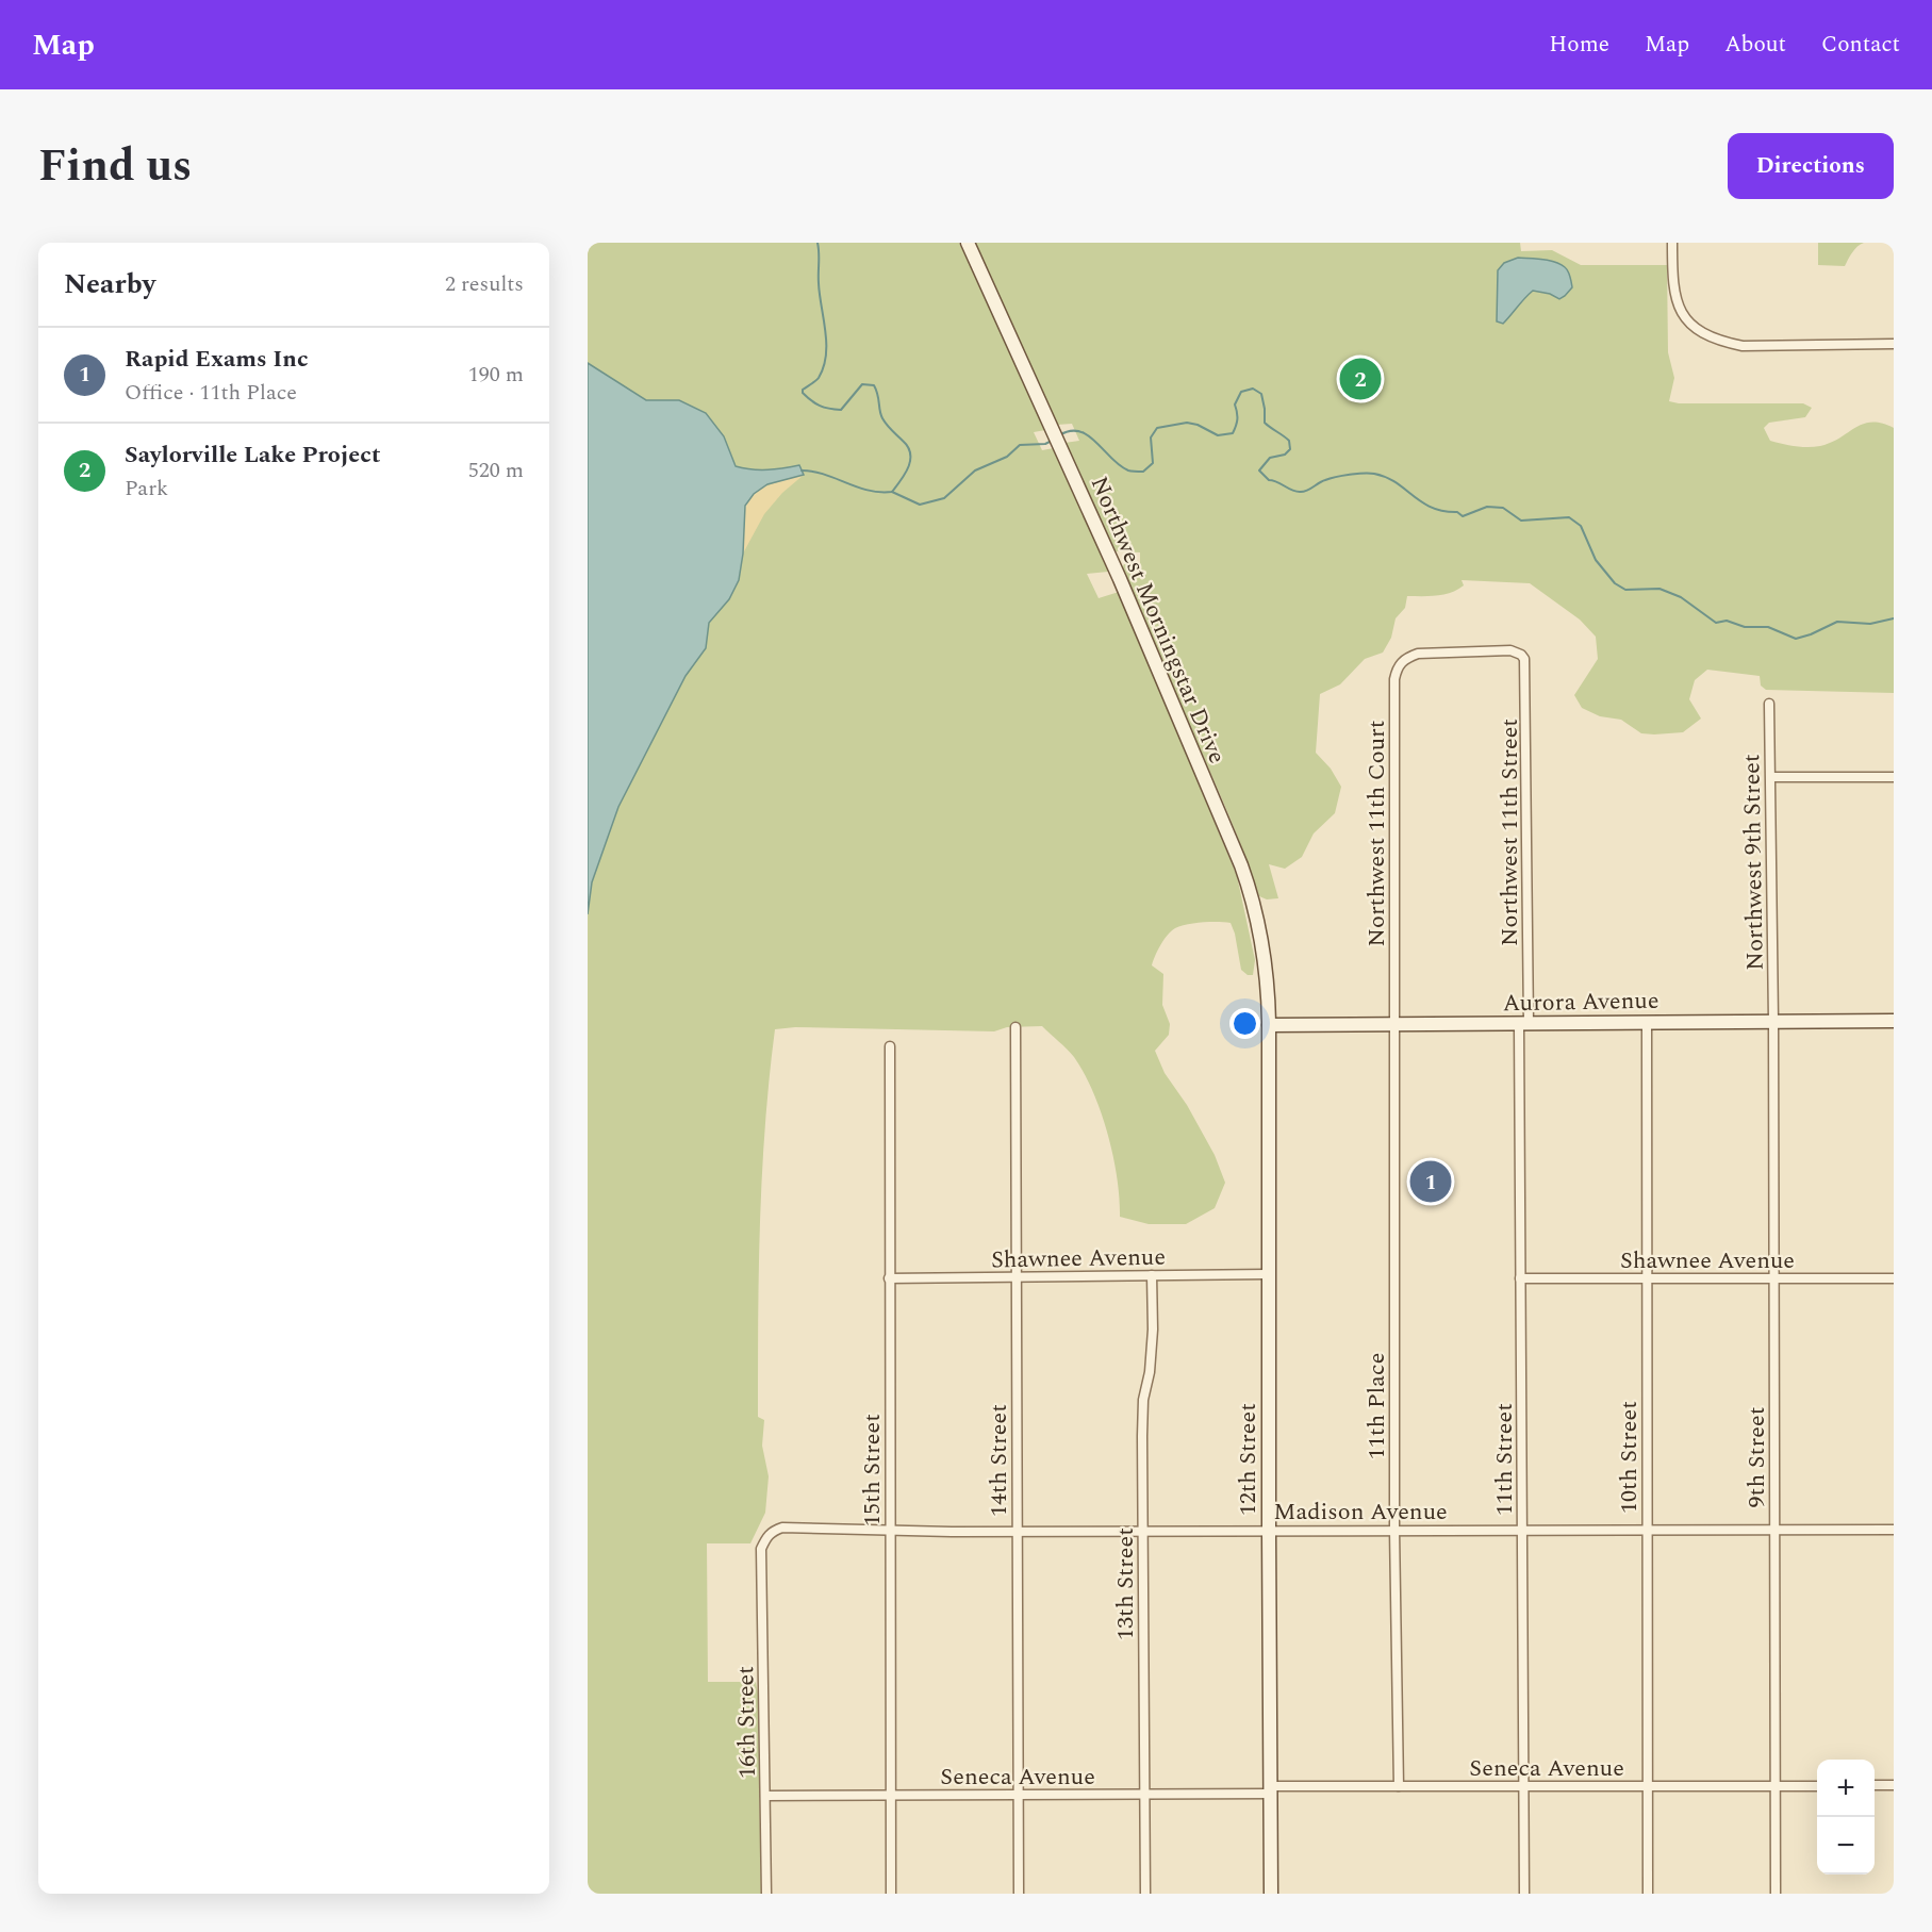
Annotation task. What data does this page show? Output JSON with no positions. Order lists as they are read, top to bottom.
{
  "streets": {
    "main road": ["Northwest Morningstar Drive", "Aurora Avenue", "12th Street"],
    "street": [
      "Northwest 11th Street",
      "Northwest 11th Court",
      "Northwest 9th Street",
      "Shawnee Avenue",
      "11th Place",
      "10th Street",
      "9th Street",
      "11th Street",
      "14th Street",
      "15th Street",
      "Madison Avenue",
      "13th Street",
      "16th Street",
      "Seneca Avenue"
    ]
  },
  "crossings": [
    ["Northwest Morningstar Drive", "Aurora Avenue"],
    ["Northwest Morningstar Drive", "12th Street"],
    ["Northwest 11th Street", "Northwest 11th Court"],
    ["Northwest 11th Street", "Aurora Avenue"],
    ["Northwest 11th Street", "11th Street"],
    ["Northwest 11th Court", "Aurora Avenue"],
    ["Northwest 11th Court", "11th Place"],
    ["Northwest 9th Street", "Aurora Avenue"],
    ["Northwest 9th Street", "9th Street"],
    ["Aurora Avenue", "11th Place"],
    ["Aurora Avenue", "10th Street"],
    ["Aurora Avenue", "9th Street"],
    ["Aurora Avenue", "12th Street"],
    ["Aurora Avenue", "11th Street"],
    ["Shawnee Avenue", "10th Street"],
    ["Shawnee Avenue", "9th Street"],
    ["Shawnee Avenue", "12th Street"],
    ["Shawnee Avenue", "11th Street"],
    ["Shawnee Avenue", "14th Street"],
    ["Shawnee Avenue", "15th Street"],
    ["Shawnee Avenue", "13th Street"],
    ["11th Place", "Madison Avenue"],
    ["11th Place", "Seneca Avenue"],
    ["10th Street", "Madison Avenue"],
    ["10th Street", "Seneca Avenue"],
    ["9th Street", "Madison Avenue"],
    ["9th Street", "Seneca Avenue"],
    ["12th Street", "Madison Avenue"],
    ["12th Street", "Seneca Avenue"],
    ["11th Street", "Madison Avenue"],
    ["11th Street", "Seneca Avenue"],
    ["14th Street", "Madison Avenue"],
    ["14th Street", "Seneca Avenue"],
    ["15th Street", "Madison Avenue"],
    ["15th Street", "Seneca Avenue"],
    ["Madison Avenue", "13th Street"],
    ["Madison Avenue", "16th Street"],
    ["13th Street", "Seneca Avenue"],
    ["16th Street", "Seneca Avenue"]
  ],
  "page": {
    "header": "Map",
    "nav": [
      "Home",
      "Map",
      "About",
      "Contact"
    ],
    "title": "Find us",
    "buttons": "Directions",
    "heading": ["Nearby", "2 results"],
    "list": [
      {
        "mark": "1",
        "name": "Rapid Exams Inc",
        "note": "Office · 11th Place",
        "value": "190 m"
      },
      {
        "mark": "2",
        "name": "Saylorville Lake Project",
        "note": "Park",
        "value": "520 m"
      }
    ],
    "pins": ["2", "1"],
    "map_buttons": ["+", "−"]
  }
}
